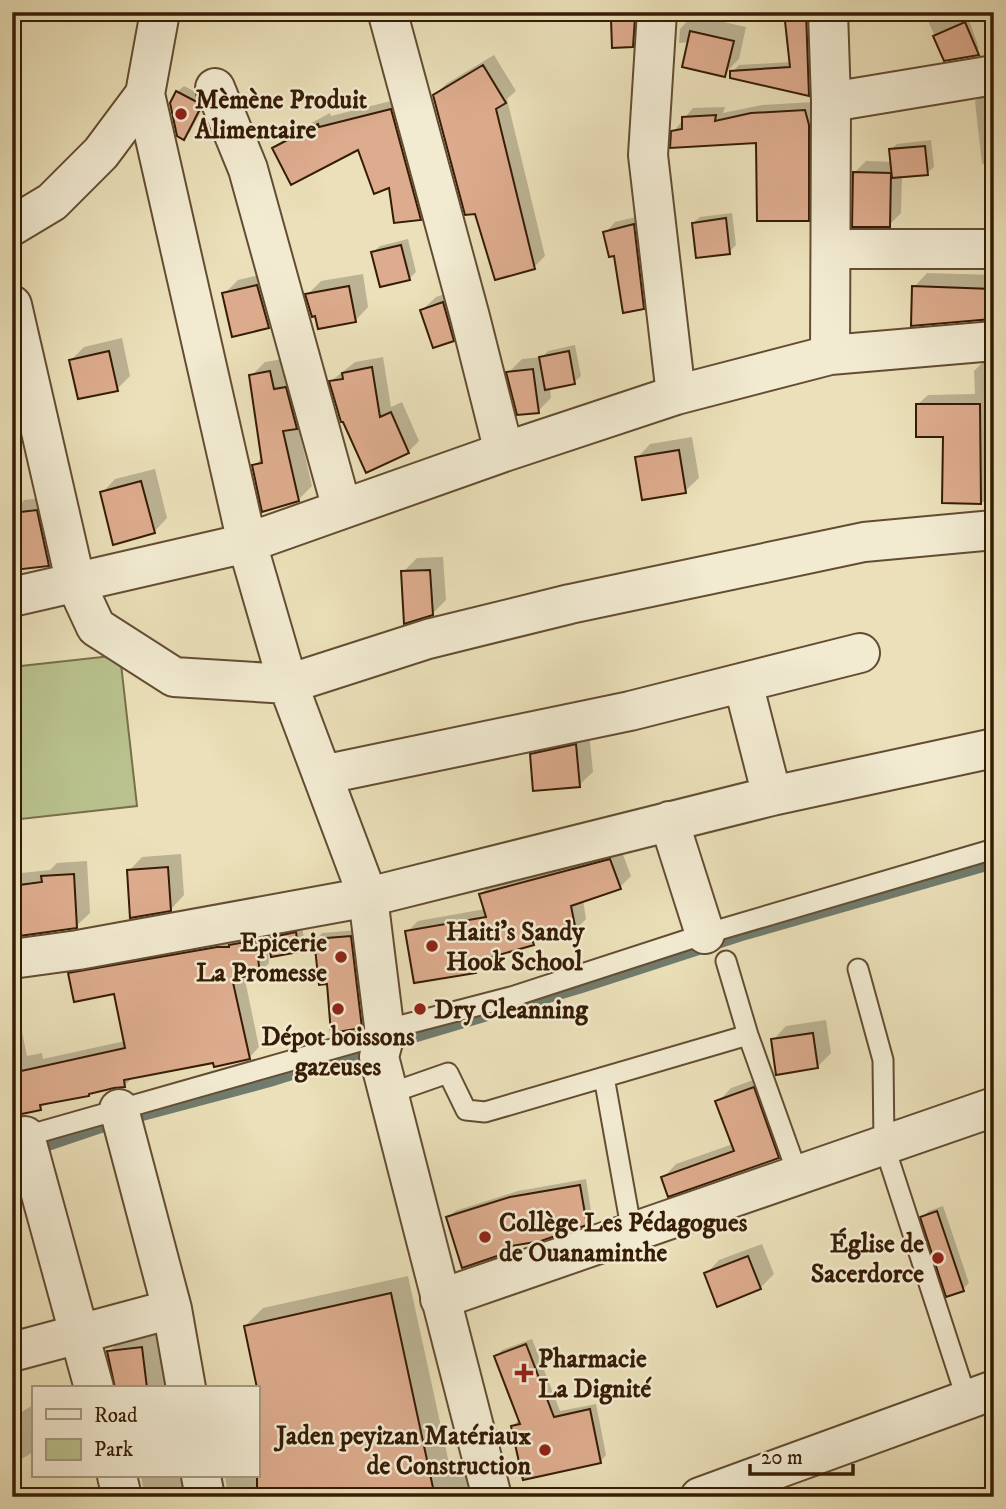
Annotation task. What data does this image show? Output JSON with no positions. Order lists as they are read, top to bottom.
{
  "places": {
    "other": [
      "Mèmène Produit Alimentaire",
      "Haiti's Sandy Hook School",
      "Epicerie La Promesse",
      "Dépot boissons gazeuses",
      "Dry Cleanning",
      "Collège Les Pédagogues de Ouanaminthe",
      "Église de Sacerdorce",
      "Jaden peyizan Matériaux de Construction"
    ],
    "health": ["Pharmacie La Dignité"]
  },
  "legend": ["Road", "Park"],
  "scale_bar": "20 m"
}
